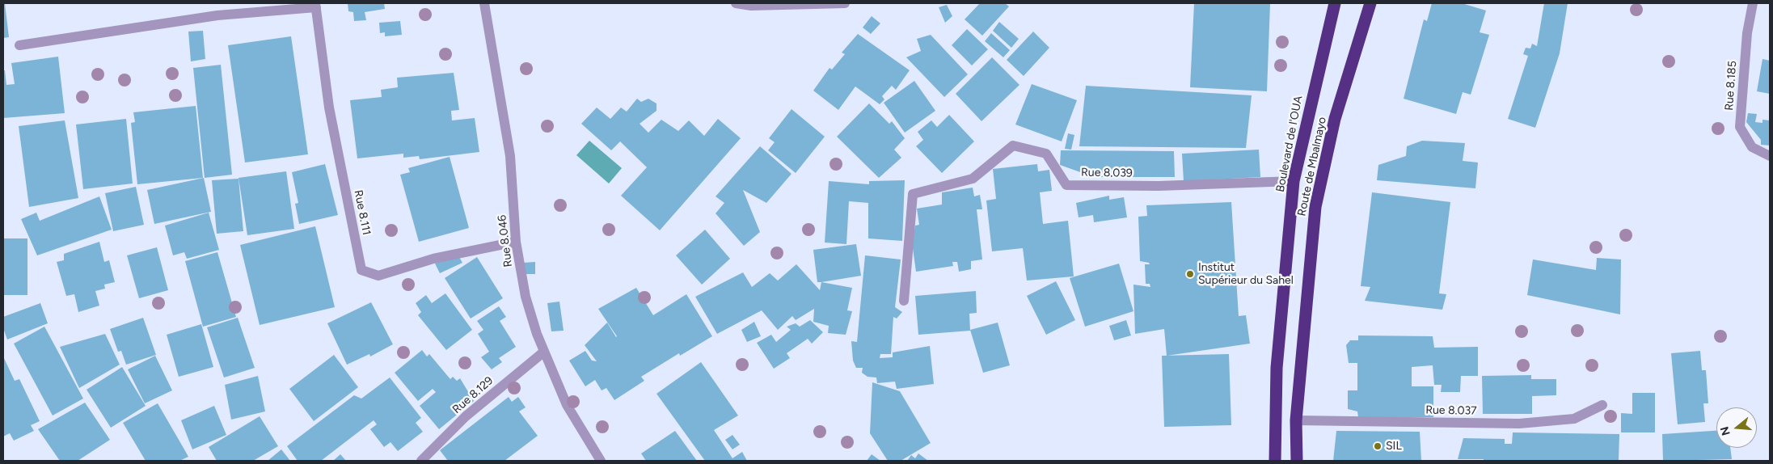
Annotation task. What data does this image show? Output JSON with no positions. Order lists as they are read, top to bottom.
{
  "streets": {
    "highway": ["Boulevard de l'OUA", "Route de Mbalmayo"],
    "street": [
      "Rue 8.185",
      "Rue 8.039",
      "Rue 8.111",
      "Rue 8.046",
      "Rue 8.129",
      "Rue 8.037"
    ]
  },
  "crossings": [
    ["Boulevard de l'OUA", "Rue 8.039"],
    ["Route de Mbalmayo", "Rue 8.037"],
    ["Rue 8.111", "Rue 8.046"],
    ["Rue 8.046", "Rue 8.129"]
  ],
  "places": ["Institut Supérieur du Sahel", "SIL"],
  "north": "left"
}
